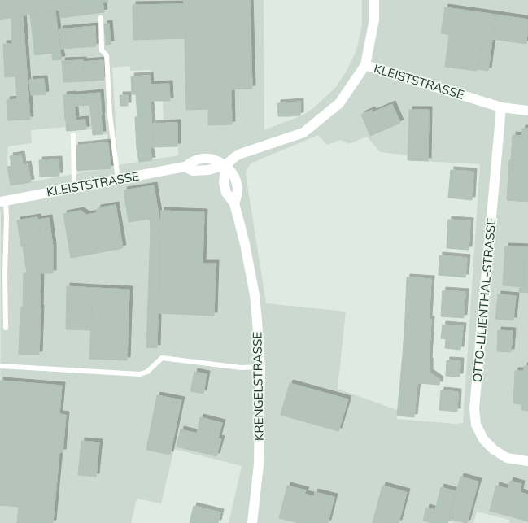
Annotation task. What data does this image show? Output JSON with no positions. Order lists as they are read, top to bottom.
{
  "streets": {
    "street": ["KLEISTSTRASSE", "OTTO-LILIENTHAL-STRASSE", "KRENGELSTRASSE"]
  },
  "crossings": [
    ["KLEISTSTRASSE", "OTTO-LILIENTHAL-STRASSE"],
    ["KLEISTSTRASSE", "KRENGELSTRASSE"]
  ]
}
